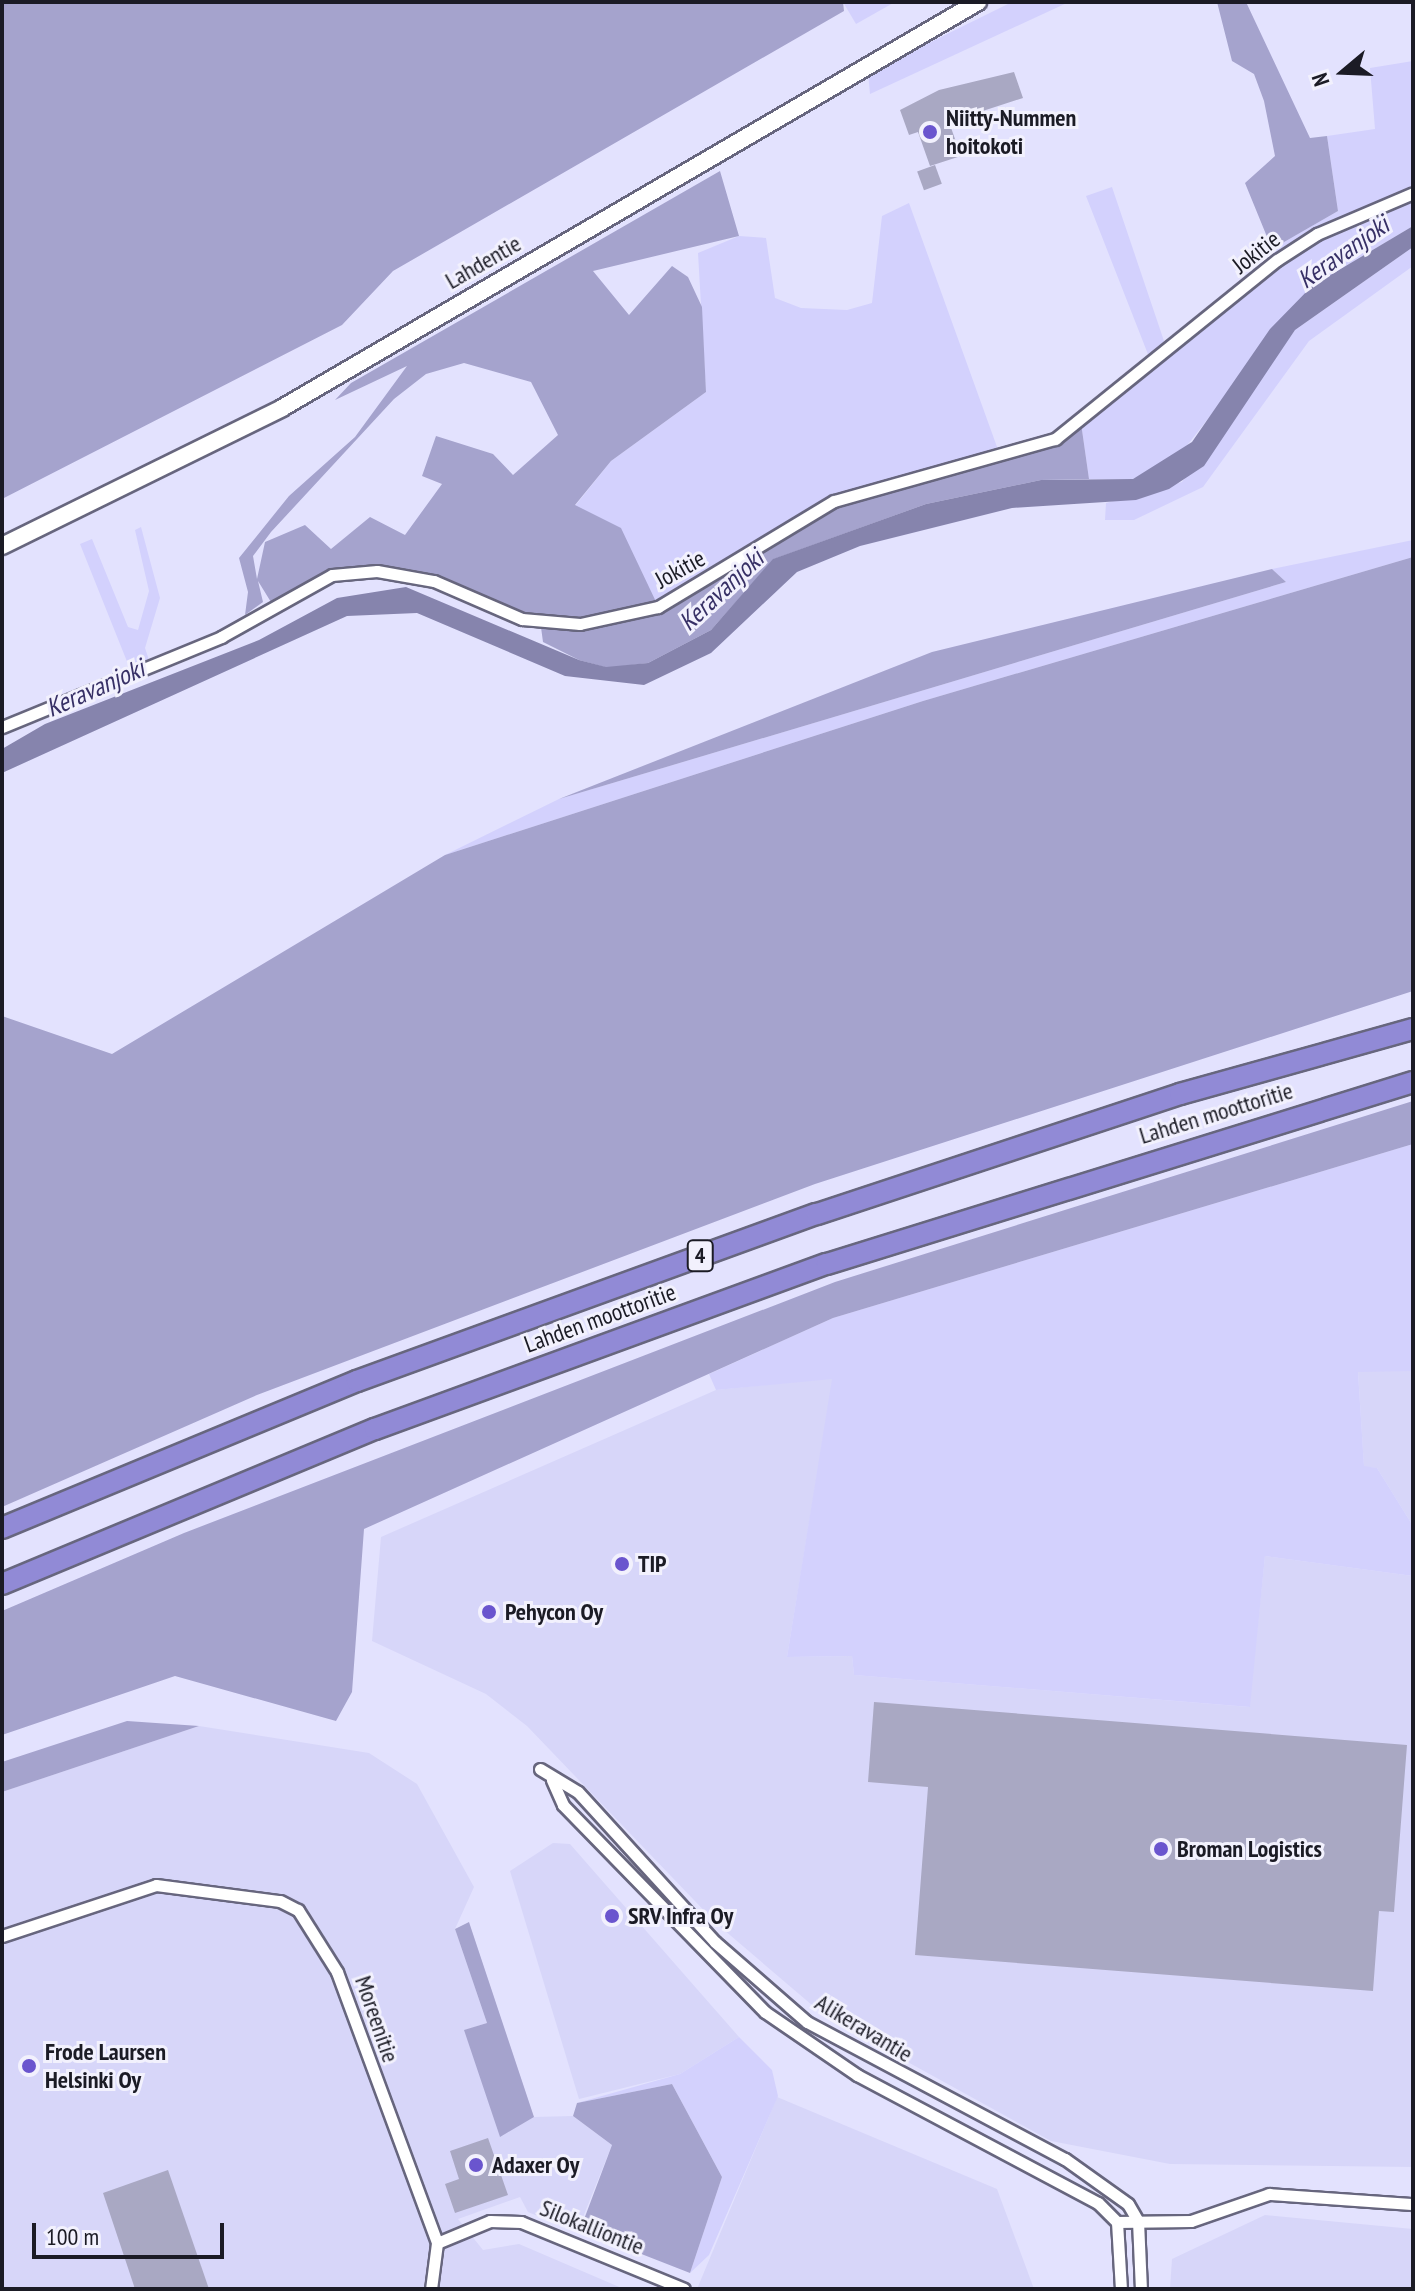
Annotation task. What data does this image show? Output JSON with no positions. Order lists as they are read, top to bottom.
{
  "streets": {
    "highway": ["Lahden moottoritie", "4"],
    "main road": ["Lahdentie"],
    "street": [
      "Jokitie",
      "Moreenitie",
      "Alikeravantie",
      "Silokalliontie"
    ]
  },
  "crossings": [
    ["Moreenitie", "Silokalliontie"]
  ],
  "water": ["Keravanjoki"],
  "places": [
    "Niitty-Nummen hoitokoti",
    "TIP",
    "Pehycon Oy",
    "Broman Logistics",
    "SRV Infra Oy",
    "Frode Laursen Helsinki Oy",
    "Adaxer Oy"
  ],
  "scale_bar": "100 m",
  "north": "left"
}
